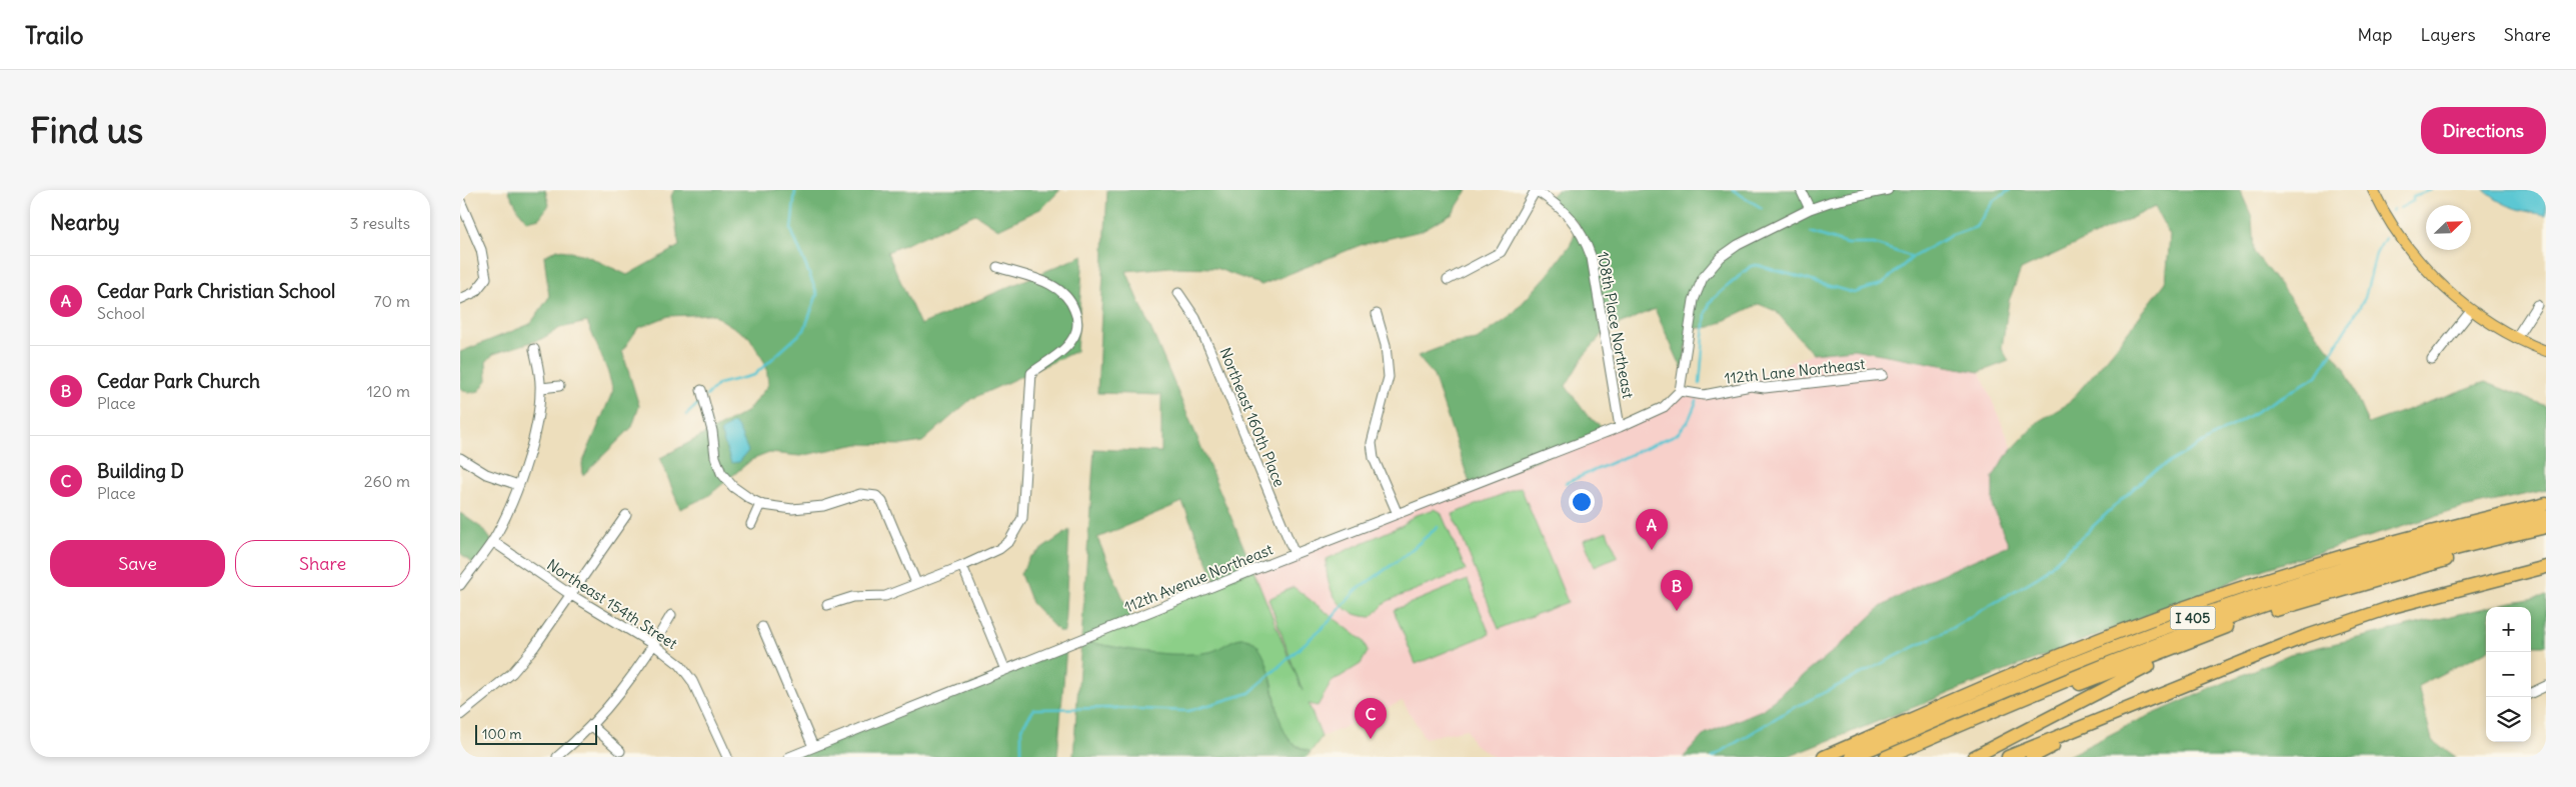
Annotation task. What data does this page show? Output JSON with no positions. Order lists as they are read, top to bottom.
{
  "streets": {
    "highway": ["I 405"],
    "street": [
      "108th Place Northeast",
      "112th Lane Northeast",
      "Northeast 160th Place",
      "112th Avenue Northeast",
      "Northeast 154th Street"
    ]
  },
  "crossings": [
    ["108th Place Northeast", "112th Avenue Northeast"],
    ["112th Lane Northeast", "112th Avenue Northeast"],
    ["Northeast 160th Place", "112th Avenue Northeast"]
  ],
  "scale_bar": "100 m",
  "north": "top right",
  "page": {
    "header": "Trailo",
    "nav": ["Map", "Layers", "Share"],
    "buttons": [
      "Directions",
      ["Save", "Share"]
    ],
    "title": "Find us",
    "heading": ["Nearby", "3 results"],
    "list": [
      {
        "mark": "A",
        "name": "Cedar Park Christian School",
        "note": "School",
        "value": "70 m"
      },
      {
        "mark": "B",
        "name": "Cedar Park Church",
        "note": "Place",
        "value": "120 m"
      },
      {
        "mark": "C",
        "name": "Building D",
        "note": "Place",
        "value": "260 m"
      }
    ],
    "pins": ["A", "B", "C"],
    "map_buttons": ["+", "−"],
    "scale": "100 m"
  }
}
